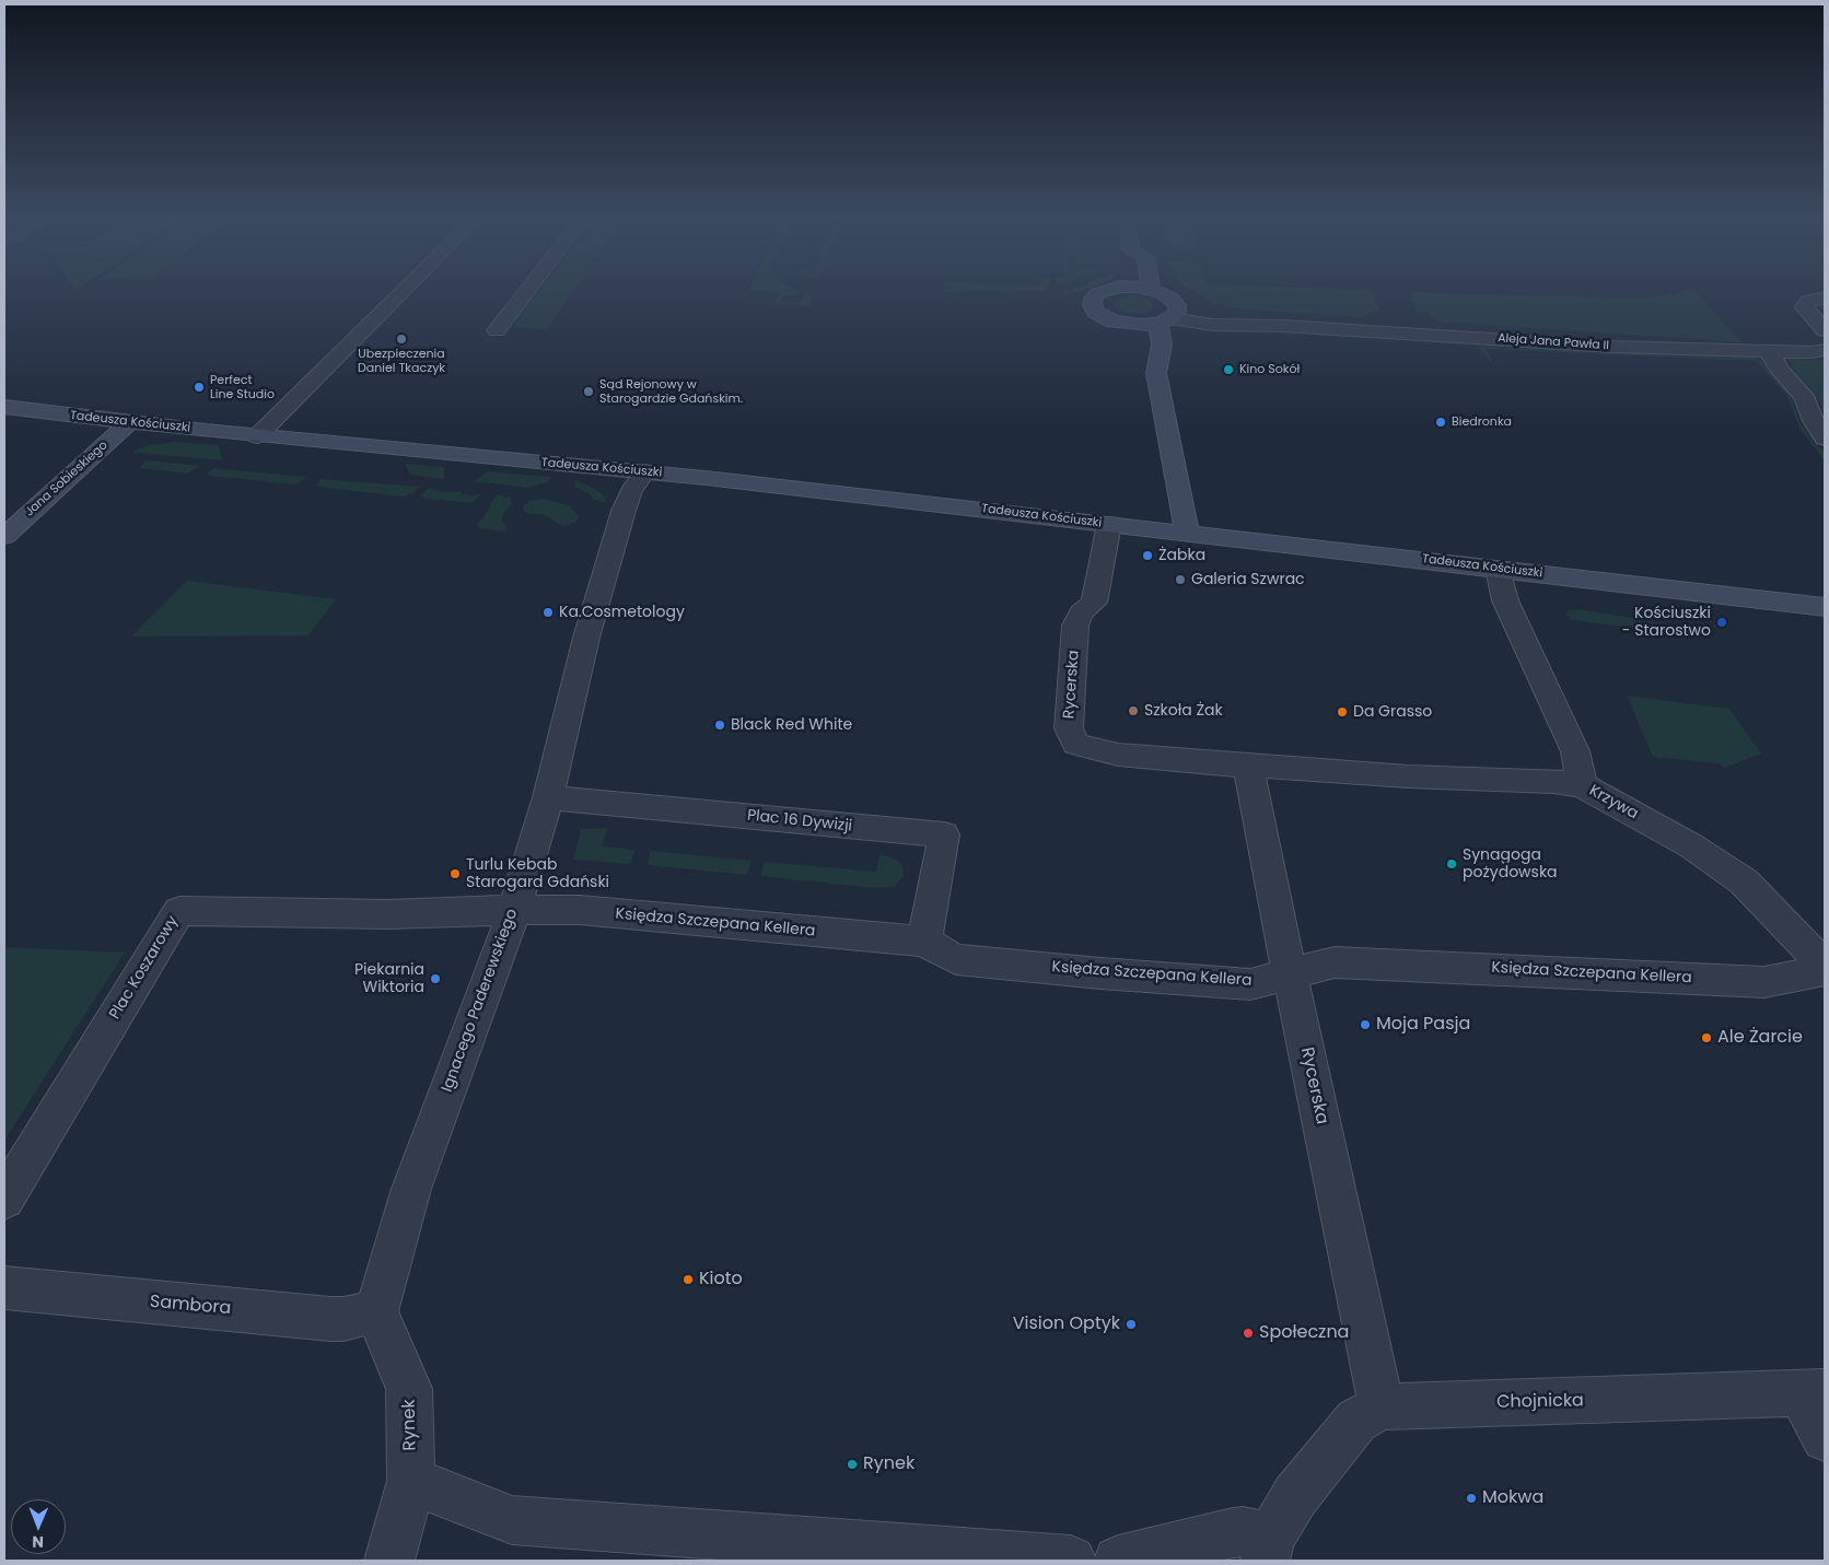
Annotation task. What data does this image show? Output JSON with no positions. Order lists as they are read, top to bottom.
{
  "streets": {
    "street": [
      "Aleja Jana Pawła II",
      "Tadeusza Kościuszki",
      "Jana Sobieskiego",
      "Rycerska",
      "Krzywa",
      "Plac 16 Dywizji",
      "Księdza Szczepana Kellera",
      "Plac Koszarowy",
      "Ignacego Paderewskiego",
      "Sambora",
      "Chojnicka",
      "Rynek"
    ]
  },
  "crossings": [
    ["Tadeusza Kościuszki", "Jana Sobieskiego"],
    ["Tadeusza Kościuszki", "Rycerska"],
    ["Tadeusza Kościuszki", "Krzywa"],
    ["Tadeusza Kościuszki", "Ignacego Paderewskiego"],
    ["Rycerska", "Krzywa"],
    ["Rycerska", "Księdza Szczepana Kellera"],
    ["Rycerska", "Chojnicka"],
    ["Krzywa", "Księdza Szczepana Kellera"],
    ["Plac 16 Dywizji", "Księdza Szczepana Kellera"],
    ["Plac 16 Dywizji", "Ignacego Paderewskiego"],
    ["Księdza Szczepana Kellera", "Plac Koszarowy"],
    ["Księdza Szczepana Kellera", "Ignacego Paderewskiego"],
    ["Plac Koszarowy", "Ignacego Paderewskiego"],
    ["Ignacego Paderewskiego", "Sambora"],
    ["Ignacego Paderewskiego", "Rynek"],
    ["Sambora", "Rynek"]
  ],
  "places": [
    "Ubezpieczenia Daniel Tkaczyk",
    "Kino Sokół",
    "Perfect Line Studio",
    "Sąd Rejonowy w Starogardzie Gdańskim.",
    "Biedronka",
    "Żabka",
    "Galeria Szwrac",
    "Ka.Cosmetology",
    "Kościuszki - Starostwo",
    "Szkoła Żak",
    "Da Grasso",
    "Black Red White",
    "Synagoga pożydowska",
    "Turlu Kebab Starogard Gdański",
    "Piekarnia Wiktoria",
    "Moja Pasja",
    "Ale Żarcie",
    "Kioto",
    "Vision Optyk",
    "Społeczna",
    "Rynek",
    "Mokwa"
  ],
  "north": "bottom"
}
